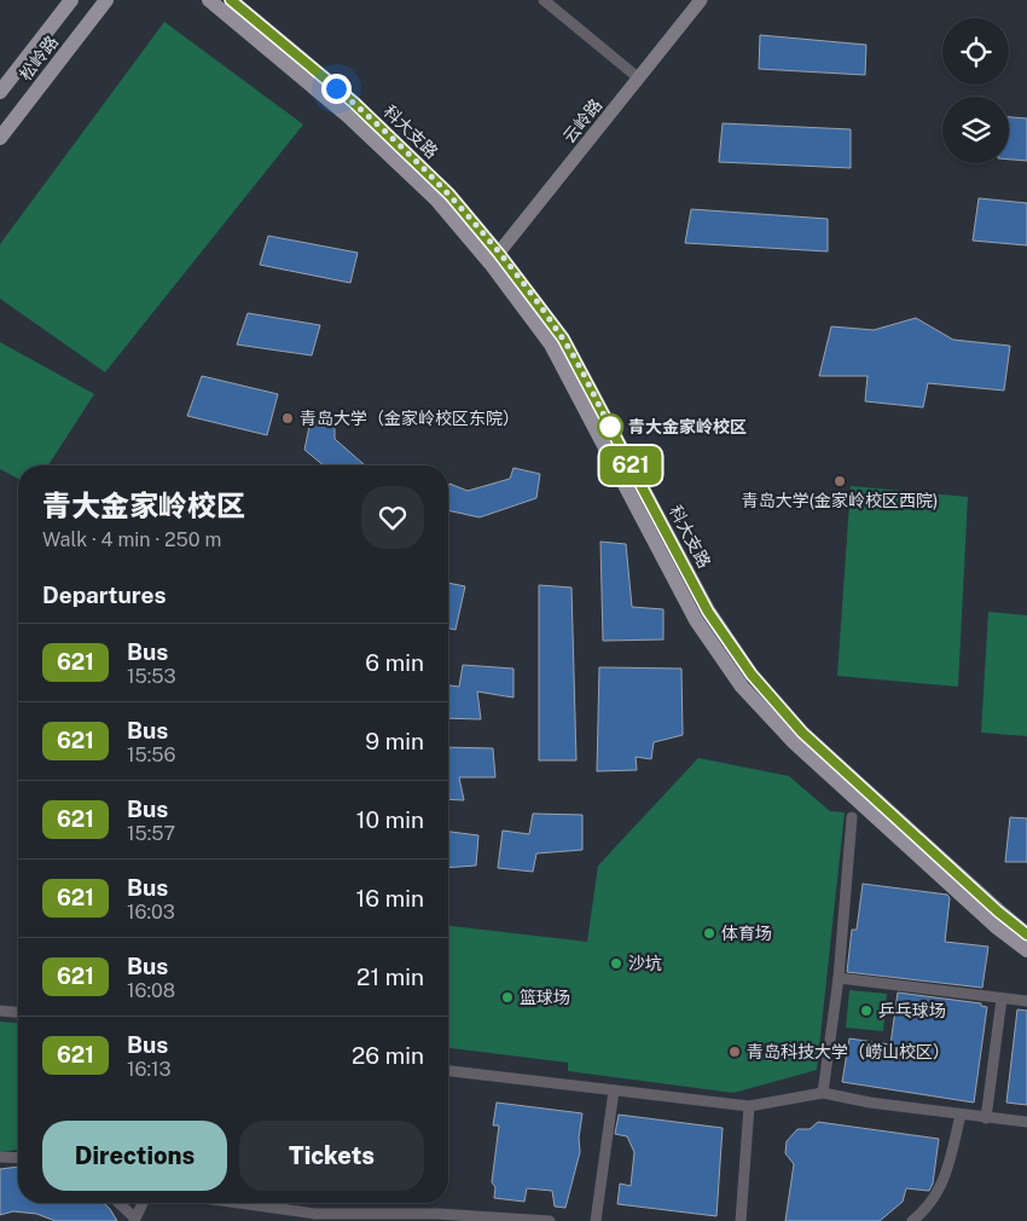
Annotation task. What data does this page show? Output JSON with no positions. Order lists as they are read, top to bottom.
{
  "streets": {
    "main road": ["松岭路", "科大支路"],
    "street": ["云岭路"]
  },
  "crossings": [
    ["云岭路", "科大支路"]
  ],
  "places": [
    "青岛大学（金家岭校区东院）",
    "青大金家岭校区",
    "青岛大学(金家岭校区西院)",
    "体育场",
    "沙坑",
    "篮球场",
    "乒乓球场",
    "青岛科技大学（崂山校区）"
  ],
  "lines": ["bus line 621"],
  "page": {
    "on_map": "621",
    "heading": [
      ["青大金家岭校区", "Walk · 4 min · 250 m"],
      "Departures"
    ],
    "list": [
      {
        "mark": "621",
        "name": "Bus",
        "note": "15:53",
        "value": "6 min"
      },
      {
        "mark": "621",
        "name": "Bus",
        "note": "15:56",
        "value": "9 min"
      },
      {
        "mark": "621",
        "name": "Bus",
        "note": "15:57",
        "value": "10 min"
      },
      {
        "mark": "621",
        "name": "Bus",
        "note": "16:03",
        "value": "16 min"
      },
      {
        "mark": "621",
        "name": "Bus",
        "note": "16:08",
        "value": "21 min"
      },
      {
        "mark": "621",
        "name": "Bus",
        "note": "16:13",
        "value": "26 min"
      }
    ],
    "buttons": ["Directions", "Tickets"]
  }
}
